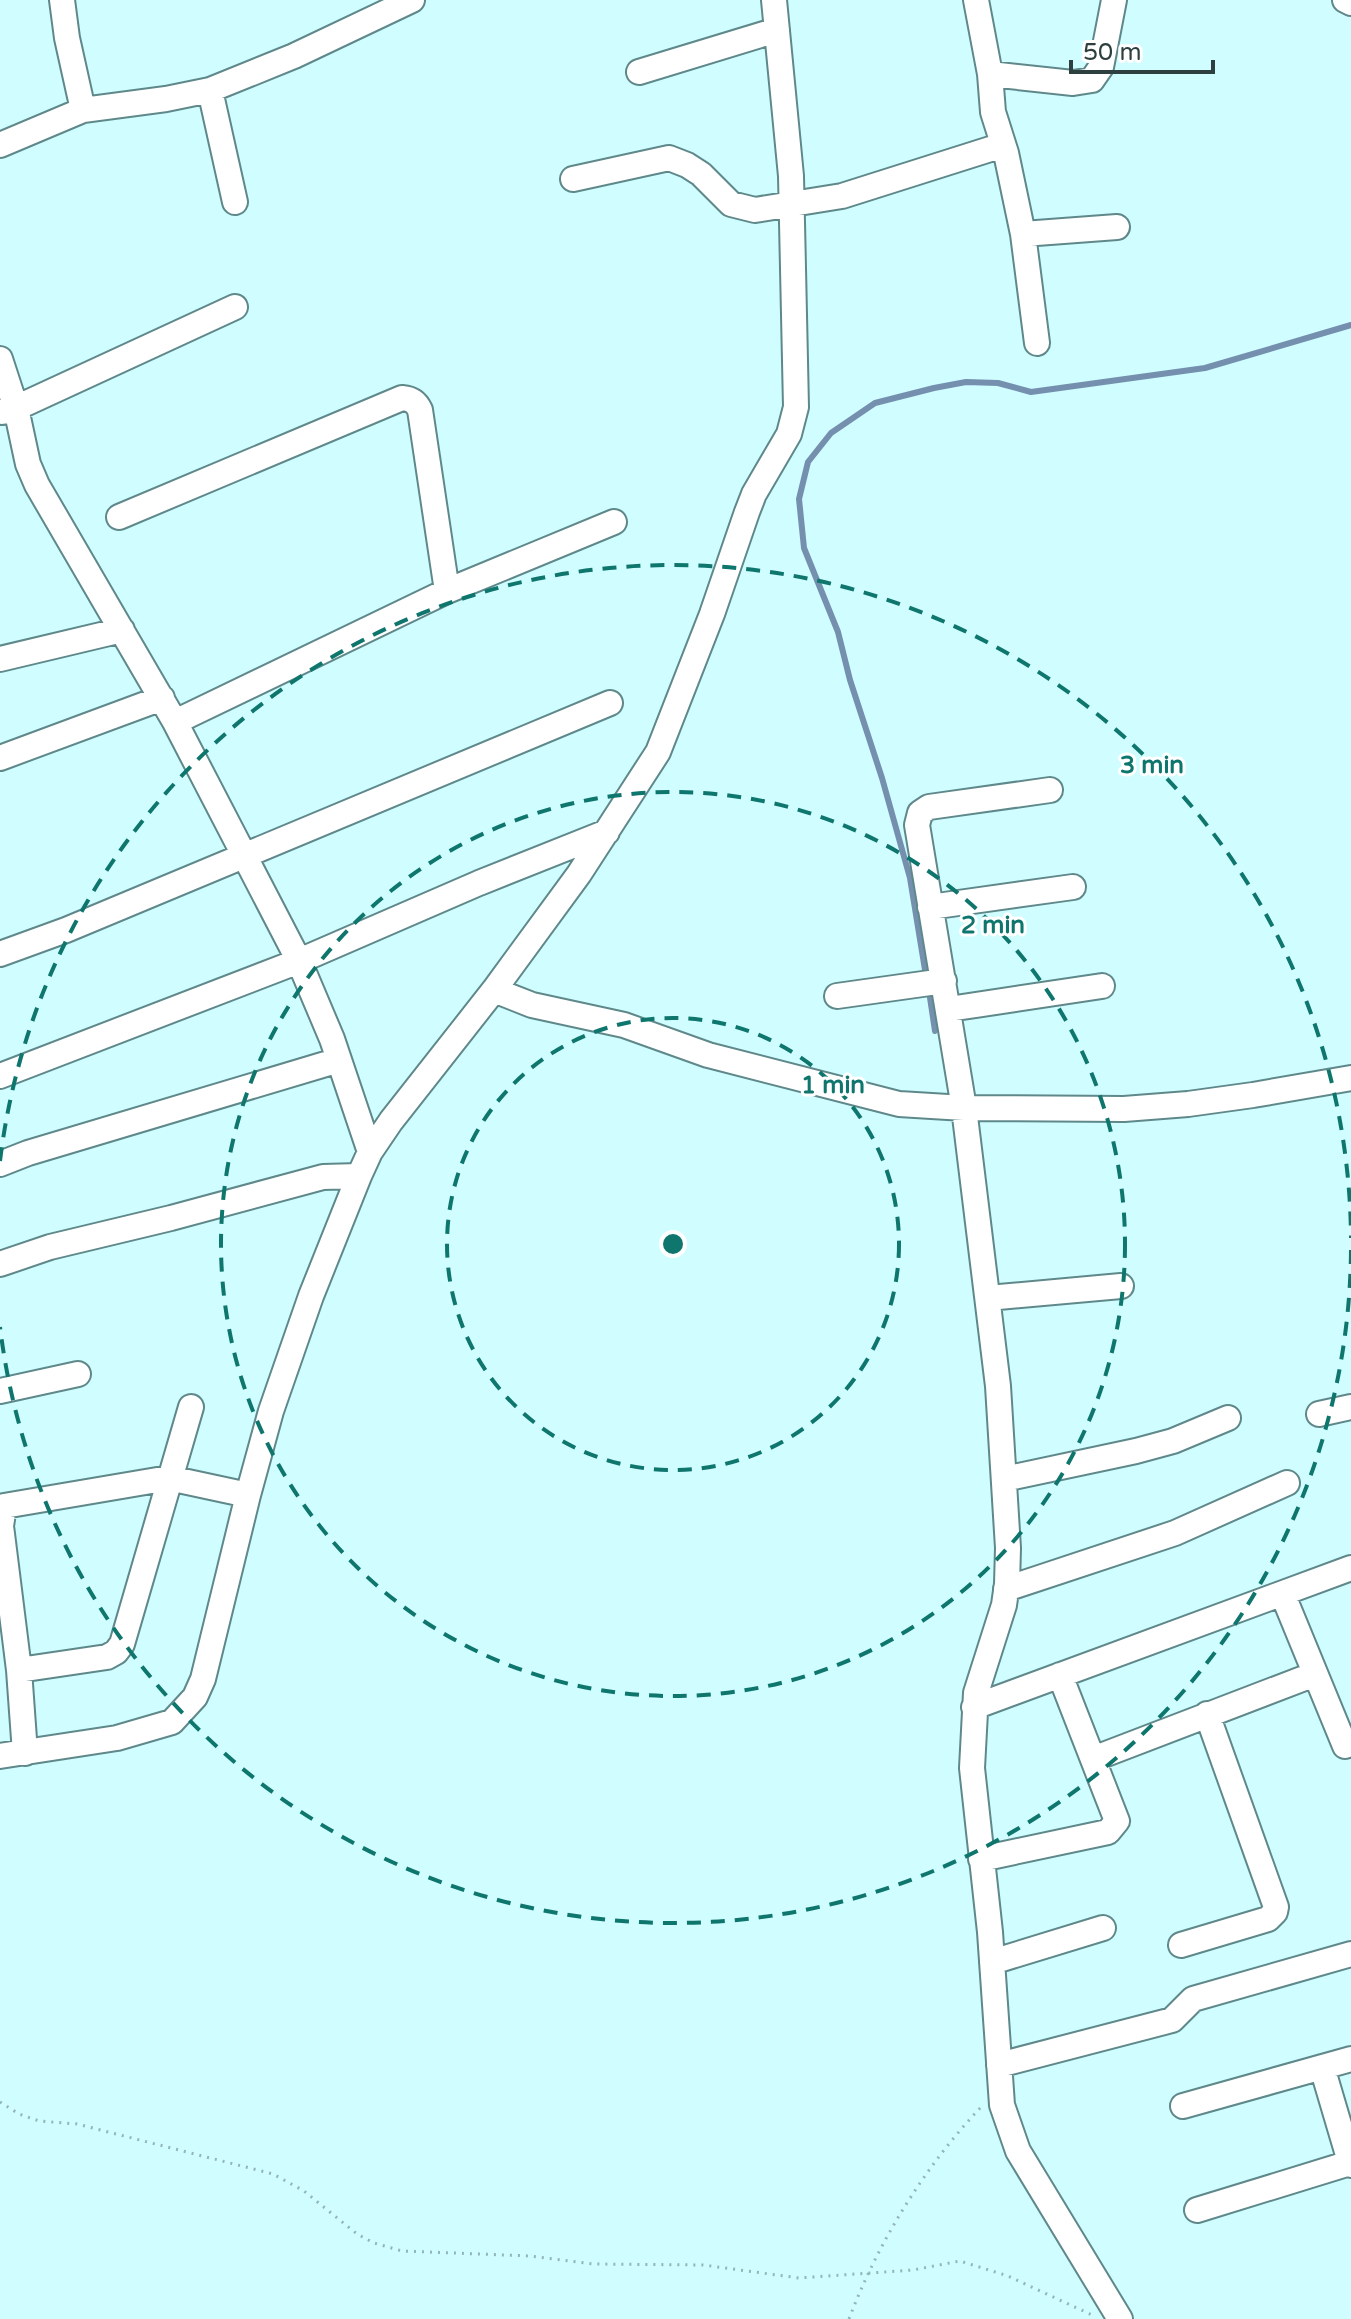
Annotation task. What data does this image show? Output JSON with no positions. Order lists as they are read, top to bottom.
{
  "scale_bar": "50 m",
  "rings": ["3 min", "2 min", "1 min"]
}
